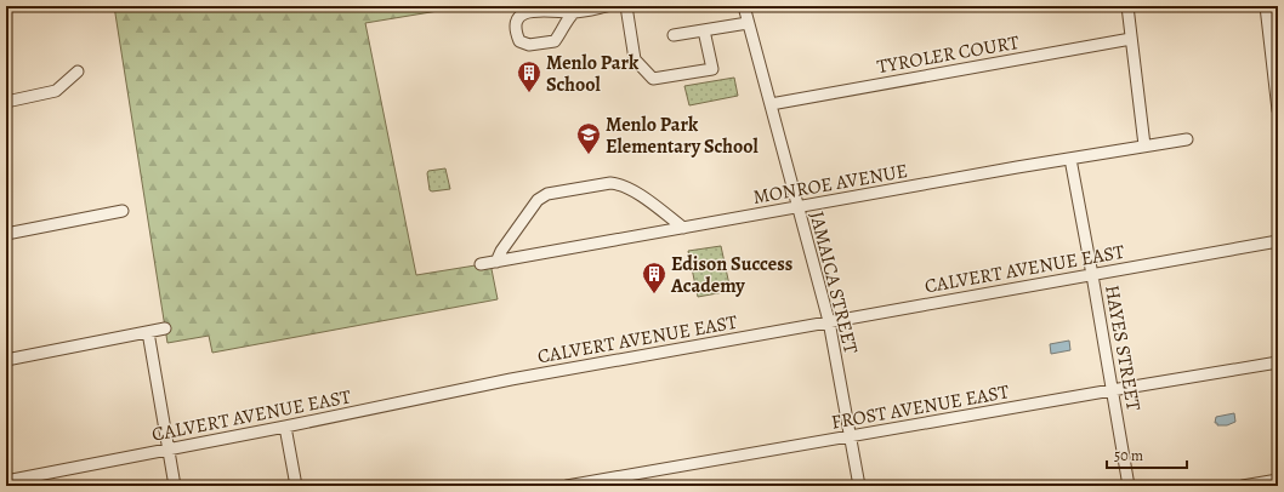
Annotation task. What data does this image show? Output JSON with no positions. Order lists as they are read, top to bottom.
{
  "streets": {
    "street": [
      "TYROLER COURT",
      "MONROE AVENUE",
      "CALVERT AVENUE EAST",
      "JAMAICA STREET",
      "HAYES STREET",
      "FROST AVENUE EAST"
    ]
  },
  "crossings": [
    ["TYROLER COURT", "JAMAICA STREET"],
    ["MONROE AVENUE", "JAMAICA STREET"],
    ["MONROE AVENUE", "HAYES STREET"],
    ["CALVERT AVENUE EAST", "JAMAICA STREET"],
    ["CALVERT AVENUE EAST", "HAYES STREET"],
    ["JAMAICA STREET", "FROST AVENUE EAST"],
    ["HAYES STREET", "FROST AVENUE EAST"]
  ],
  "places": {
    "building": ["Menlo Park School", "Edison Success Academy"],
    "school or university": ["Menlo Park Elementary School"]
  },
  "scale_bar": "50 m"
}
